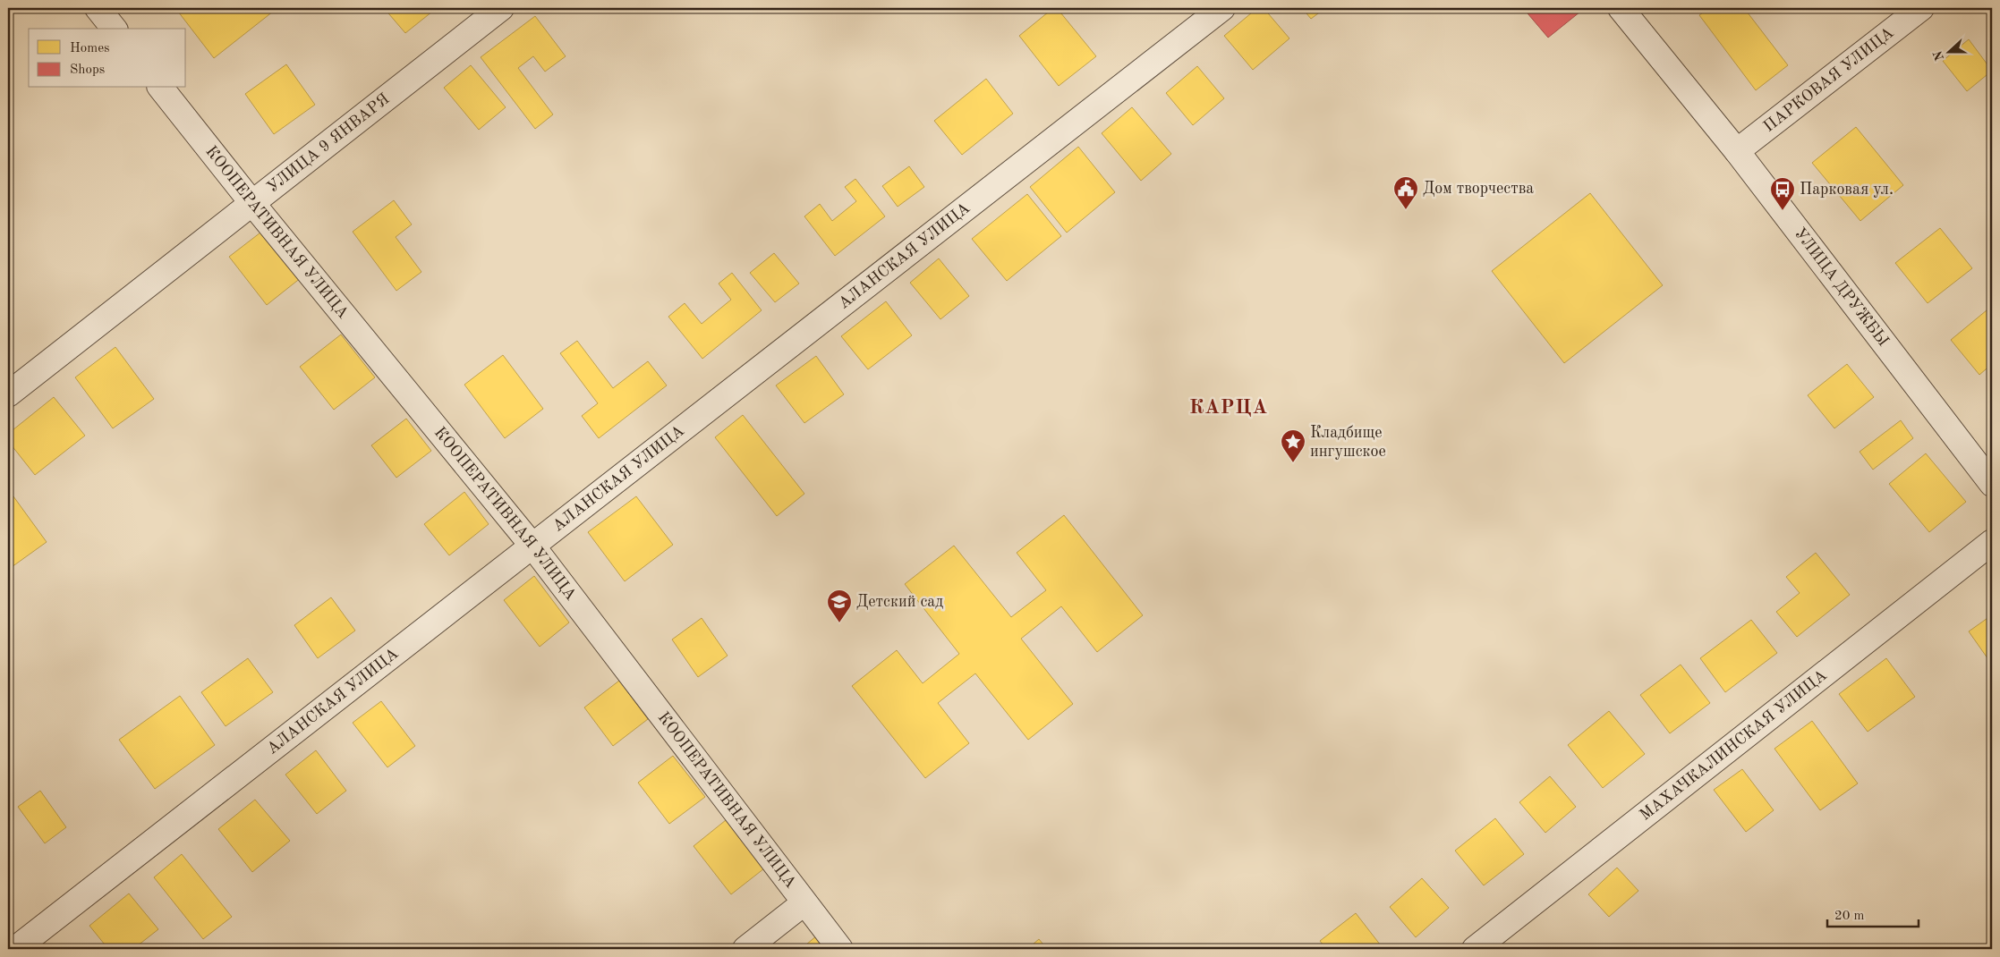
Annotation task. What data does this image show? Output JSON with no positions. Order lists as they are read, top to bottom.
{
  "streets": {
    "street": [
      "ПАРКОВАЯ УЛИЦА",
      "УЛИЦА 9 ЯНВАРЯ",
      "КООПЕРАТИВНАЯ УЛИЦА",
      "АЛАНСКАЯ УЛИЦА",
      "УЛИЦА ДРУЖБЫ",
      "МАХАЧКАЛИНСКАЯ УЛИЦА"
    ]
  },
  "crossings": [
    ["ПАРКОВАЯ УЛИЦА", "УЛИЦА ДРУЖБЫ"],
    ["УЛИЦА 9 ЯНВАРЯ", "КООПЕРАТИВНАЯ УЛИЦА"],
    ["КООПЕРАТИВНАЯ УЛИЦА", "АЛАНСКАЯ УЛИЦА"]
  ],
  "districts": ["КАРЦА"],
  "places": {
    "public building": ["Дом творчества"],
    "bus stop": ["Парковая ул."],
    "place": ["Кладбище ингушское"],
    "school or university": ["Детский сад"]
  },
  "legend": ["Homes", "Shops"],
  "scale_bar": "20 m",
  "north": "left"
}
